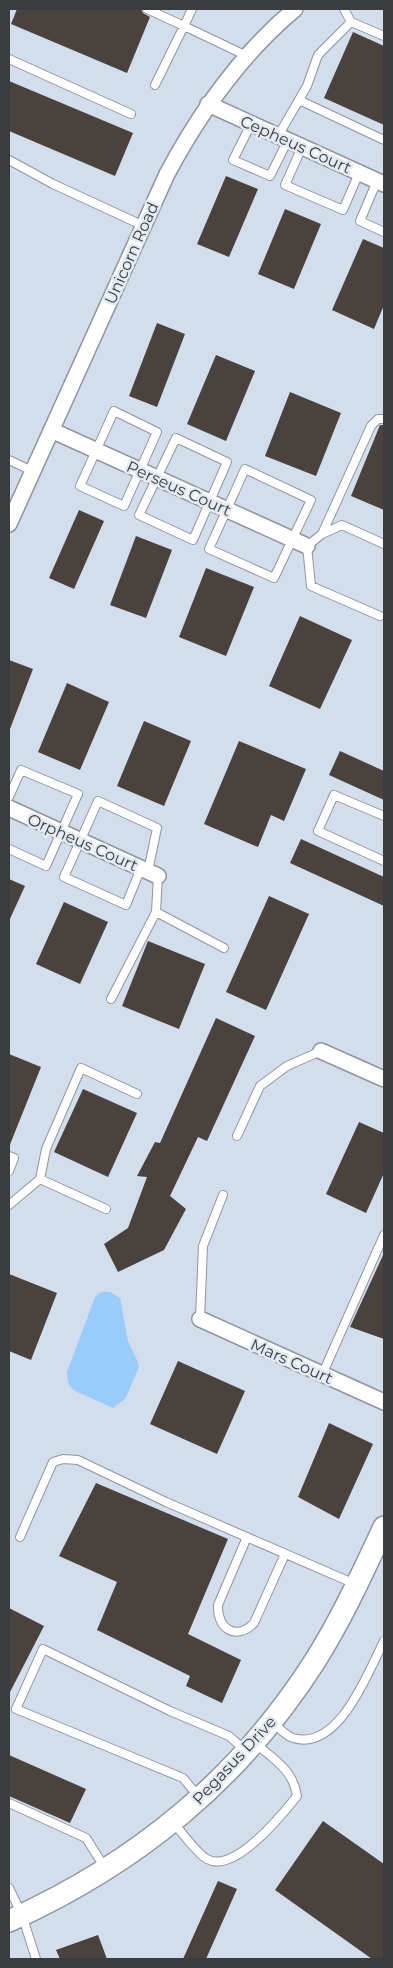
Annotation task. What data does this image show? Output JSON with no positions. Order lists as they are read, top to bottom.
{
  "streets": {
    "street": [
      "Cepheus Court",
      "Unicorn Road",
      "Perseus Court",
      "Orpheus Court",
      "Mars Court",
      "Pegasus Drive"
    ]
  },
  "crossings": [
    ["Cepheus Court", "Unicorn Road"],
    ["Unicorn Road", "Perseus Court"]
  ]
}
